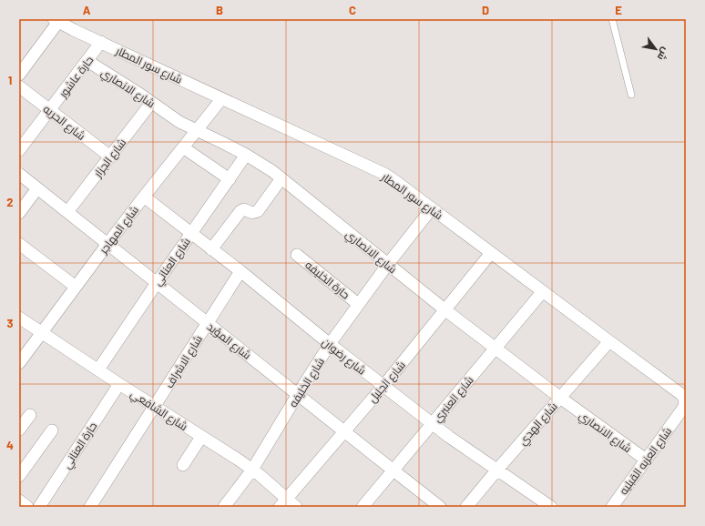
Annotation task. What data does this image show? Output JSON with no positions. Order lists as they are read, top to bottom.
{
  "streets": {
    "street": [
      "شارع سور المطار",
      "حارة عاشور",
      "شارع الانصاري",
      "شارع الحريه",
      "شارع الجزار",
      "شارع المهاجر",
      "شارع العناني",
      "حارة الخليفه",
      "شارع المؤيد",
      "شارع رضوان",
      "شارع الاشراف",
      "شارع الجليل",
      "شارع الخليفه",
      "شارع العنبري",
      "شارع الشافعي",
      "شارع الهدي",
      "حارة العناني",
      "شارع العزبه القبليه"
    ]
  },
  "crossings": [
    ["شارع سور المطار", "حارة عاشور"],
    ["شارع سور المطار", "شارع المهاجر"],
    ["شارع سور المطار", "شارع الجليل"],
    ["شارع سور المطار", "شارع الخليفه"],
    ["شارع سور المطار", "شارع العنبري"],
    ["شارع سور المطار", "شارع الهدي"],
    ["شارع سور المطار", "شارع العزبه القبليه"],
    ["حارة عاشور", "شارع الانصاري"],
    ["حارة عاشور", "شارع الحريه"],
    ["شارع الانصاري", "شارع الجزار"],
    ["شارع الانصاري", "شارع المهاجر"],
    ["شارع الانصاري", "شارع العناني"],
    ["شارع الانصاري", "شارع الجليل"],
    ["شارع الانصاري", "شارع الخليفه"],
    ["شارع الانصاري", "شارع العنبري"],
    ["شارع الانصاري", "شارع الهدي"],
    ["شارع الانصاري", "شارع العزبه القبليه"],
    ["شارع الحريه", "شارع الجزار"],
    ["شارع الجزار", "شارع المؤيد"],
    ["شارع المهاجر", "شارع المؤيد"],
    ["شارع المهاجر", "شارع رضوان"],
    ["شارع المهاجر", "شارع الشافعي"],
    ["شارع العناني", "شارع المؤيد"],
    ["شارع العناني", "شارع رضوان"],
    ["شارع العناني", "شارع الشافعي"],
    ["حارة الخليفه", "شارع الخليفه"],
    ["شارع المؤيد", "شارع الاشراف"],
    ["شارع المؤيد", "شارع الجليل"],
    ["شارع المؤيد", "شارع الخليفه"],
    ["شارع المؤيد", "شارع العنبري"],
    ["شارع رضوان", "شارع الاشراف"],
    ["شارع رضوان", "شارع الجليل"],
    ["شارع رضوان", "شارع الخليفه"],
    ["شارع رضوان", "شارع العنبري"],
    ["شارع رضوان", "شارع الهدي"],
    ["شارع الاشراف", "شارع الشافعي"],
    ["شارع الجليل", "شارع الشافعي"],
    ["شارع الخليفه", "شارع الشافعي"],
    ["شارع الشافعي", "حارة العناني"]
  ],
  "north": "bottom right",
  "grid": {
    "columns": [
      "A",
      "B",
      "C",
      "D",
      "E"
    ],
    "rows": [
      "1",
      "2",
      "3",
      "4"
    ]
  }
}
